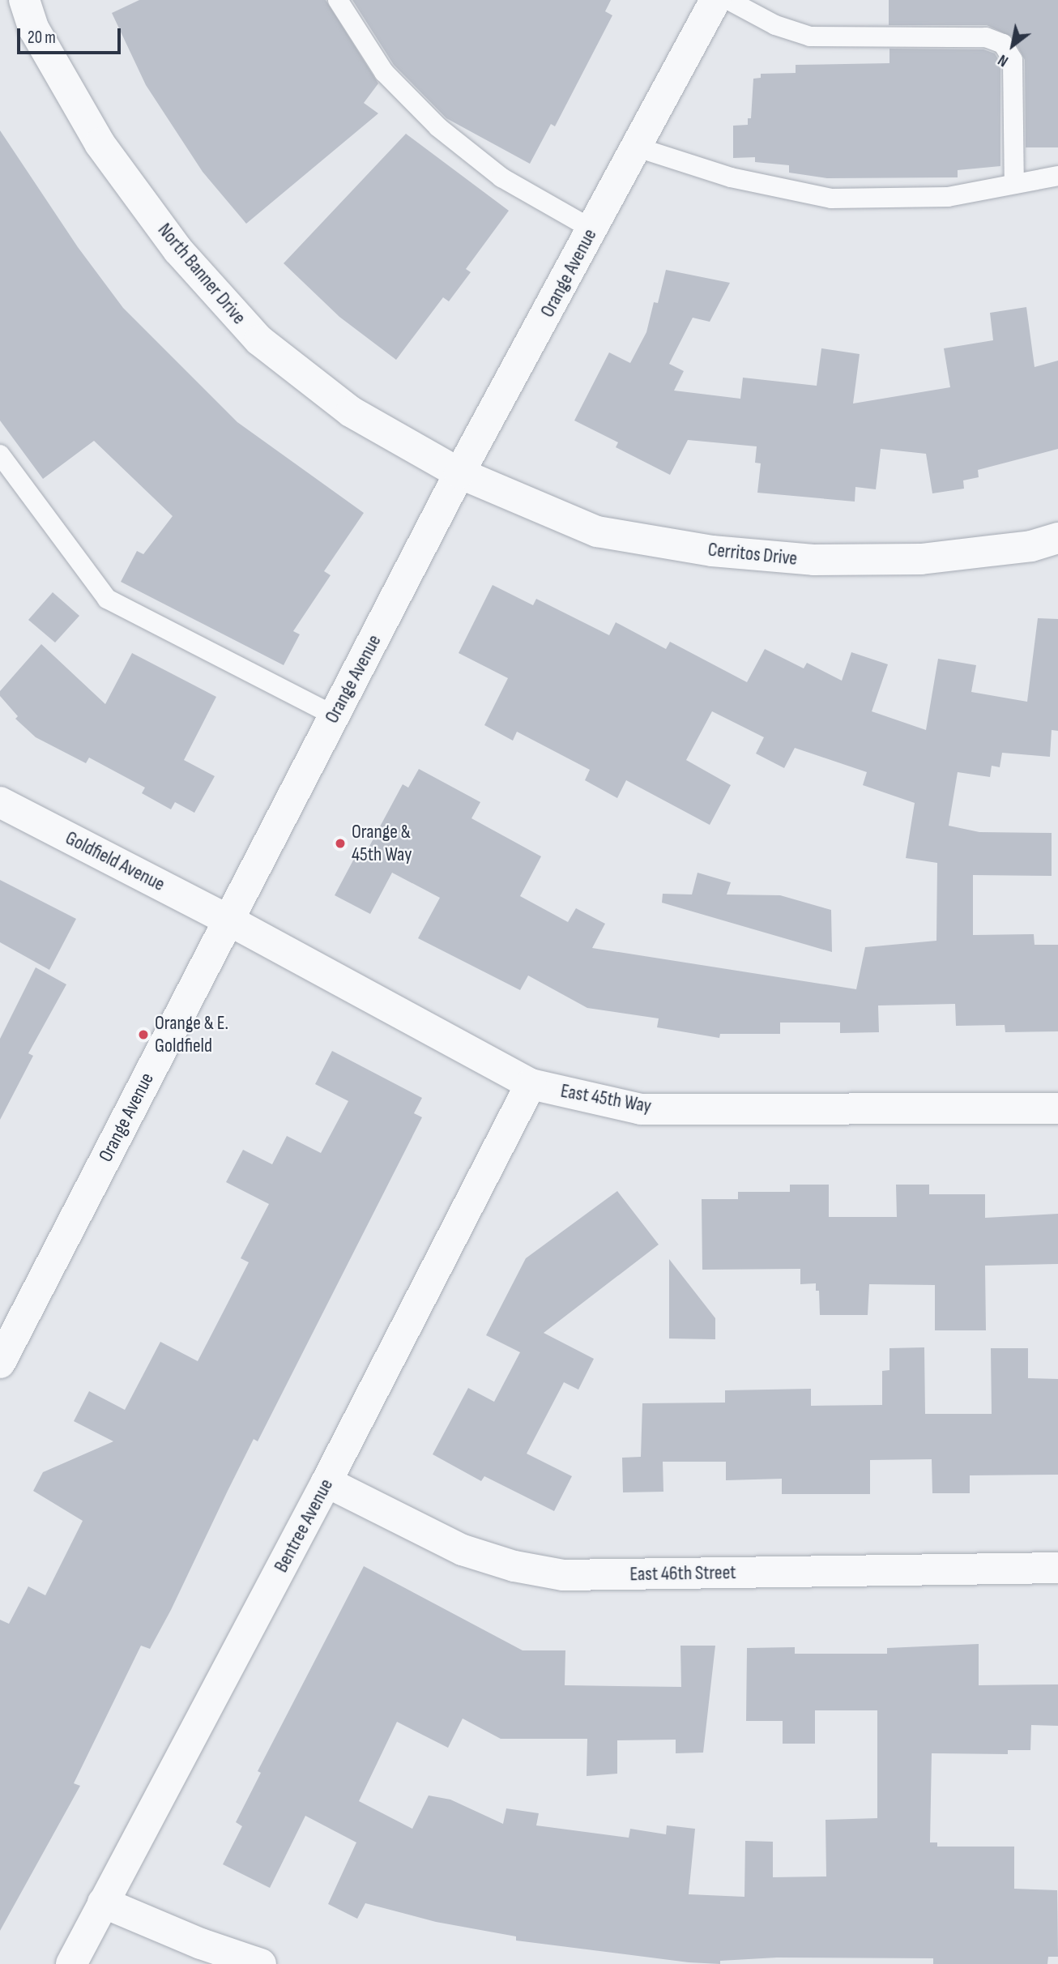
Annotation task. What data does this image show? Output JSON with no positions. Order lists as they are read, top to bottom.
{
  "streets": {
    "street": [
      "Orange Avenue",
      "North Banner Drive",
      "Cerritos Drive",
      "Goldfield Avenue",
      "East 45th Way",
      "Bentree Avenue",
      "East 46th Street"
    ]
  },
  "crossings": [
    ["Orange Avenue", "North Banner Drive"],
    ["Orange Avenue", "Cerritos Drive"],
    ["Orange Avenue", "Goldfield Avenue"],
    ["Orange Avenue", "East 45th Way"],
    ["North Banner Drive", "Cerritos Drive"],
    ["Goldfield Avenue", "East 45th Way"],
    ["East 45th Way", "Bentree Avenue"],
    ["Bentree Avenue", "East 46th Street"]
  ],
  "places": ["Orange & 45th Way", "Orange & E. Goldfield"],
  "scale_bar": "20 m",
  "north": "bottom left"
}
